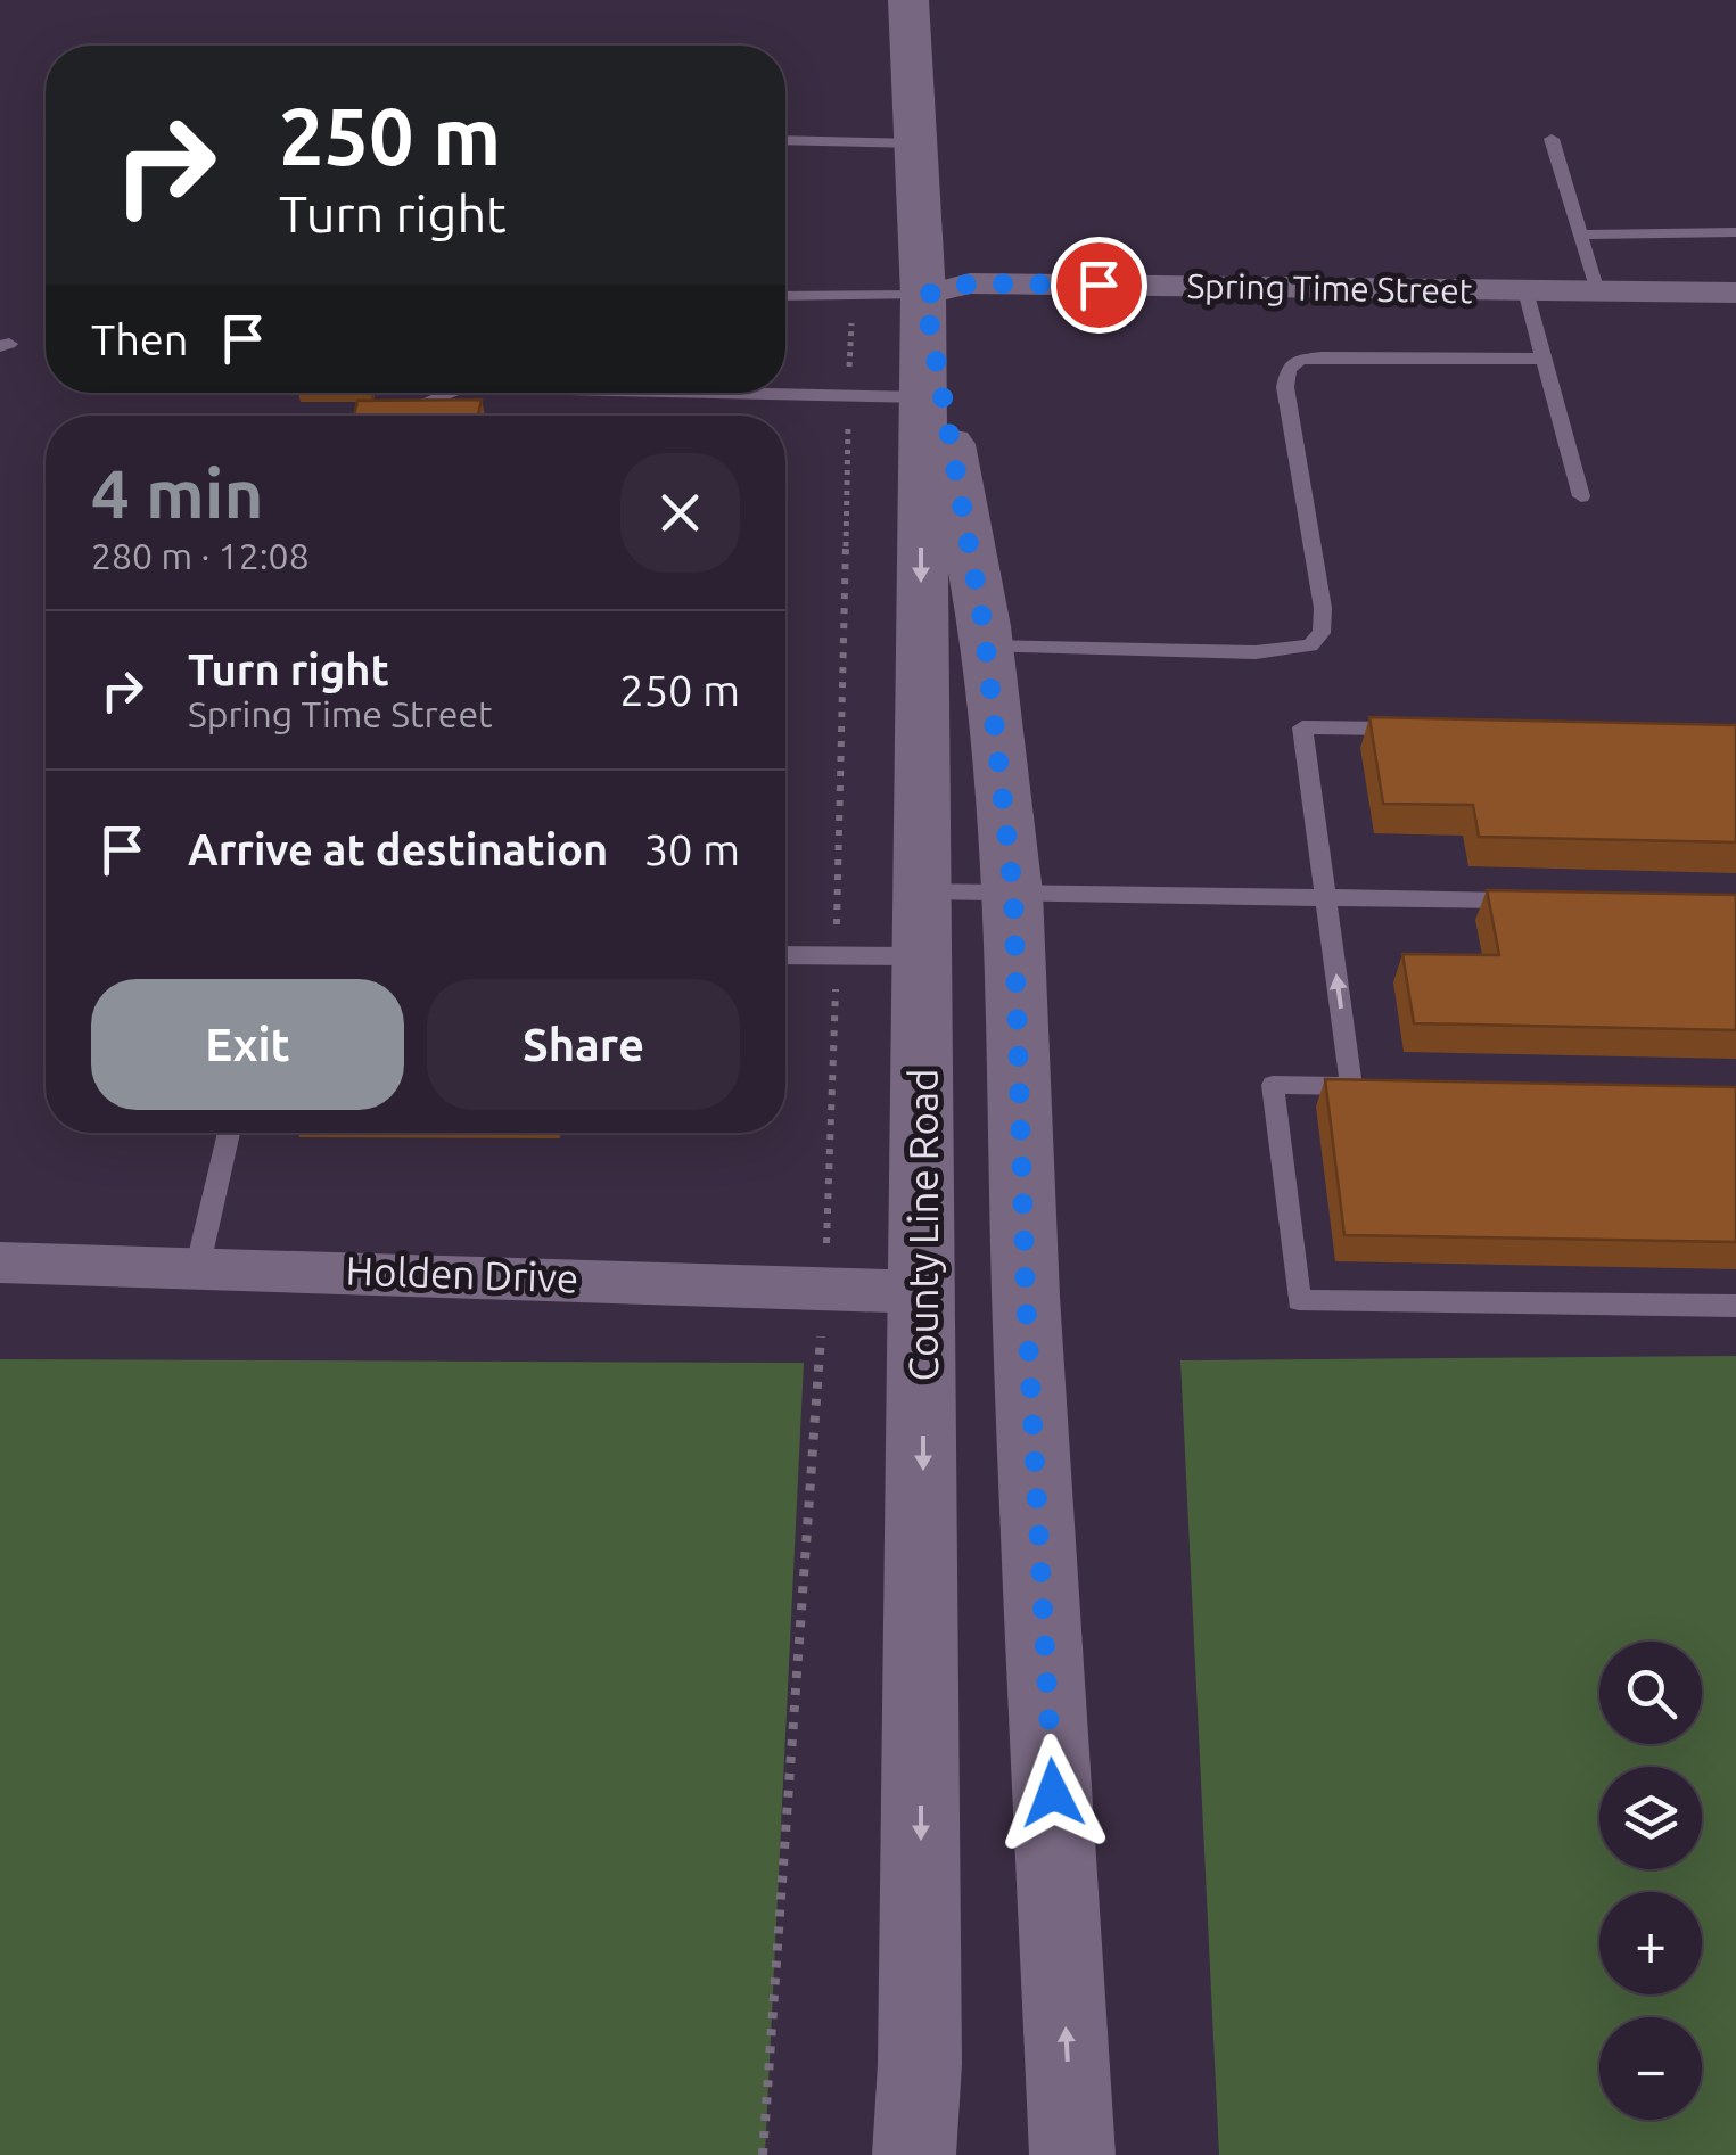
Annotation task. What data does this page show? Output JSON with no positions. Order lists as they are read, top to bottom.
{
  "streets": {
    "main road": ["County Line Road"],
    "street": ["Spring Time Street", "Holden Drive"]
  },
  "crossings": [
    ["Spring Time Street", "County Line Road"],
    ["County Line Road", "Holden Drive"]
  ],
  "page": {
    "turn": ["250 m", "Turn right"],
    "then": "Then",
    "heading": ["4 min", "280 m · 12:08"],
    "list": [
      {
        "name": "Turn right",
        "note": "Spring Time Street",
        "value": "250 m"
      },
      {
        "name": "Arrive at destination",
        "value": "30 m"
      }
    ],
    "buttons": ["Exit", "Share"],
    "map_buttons": ["+", "−"]
  }
}
